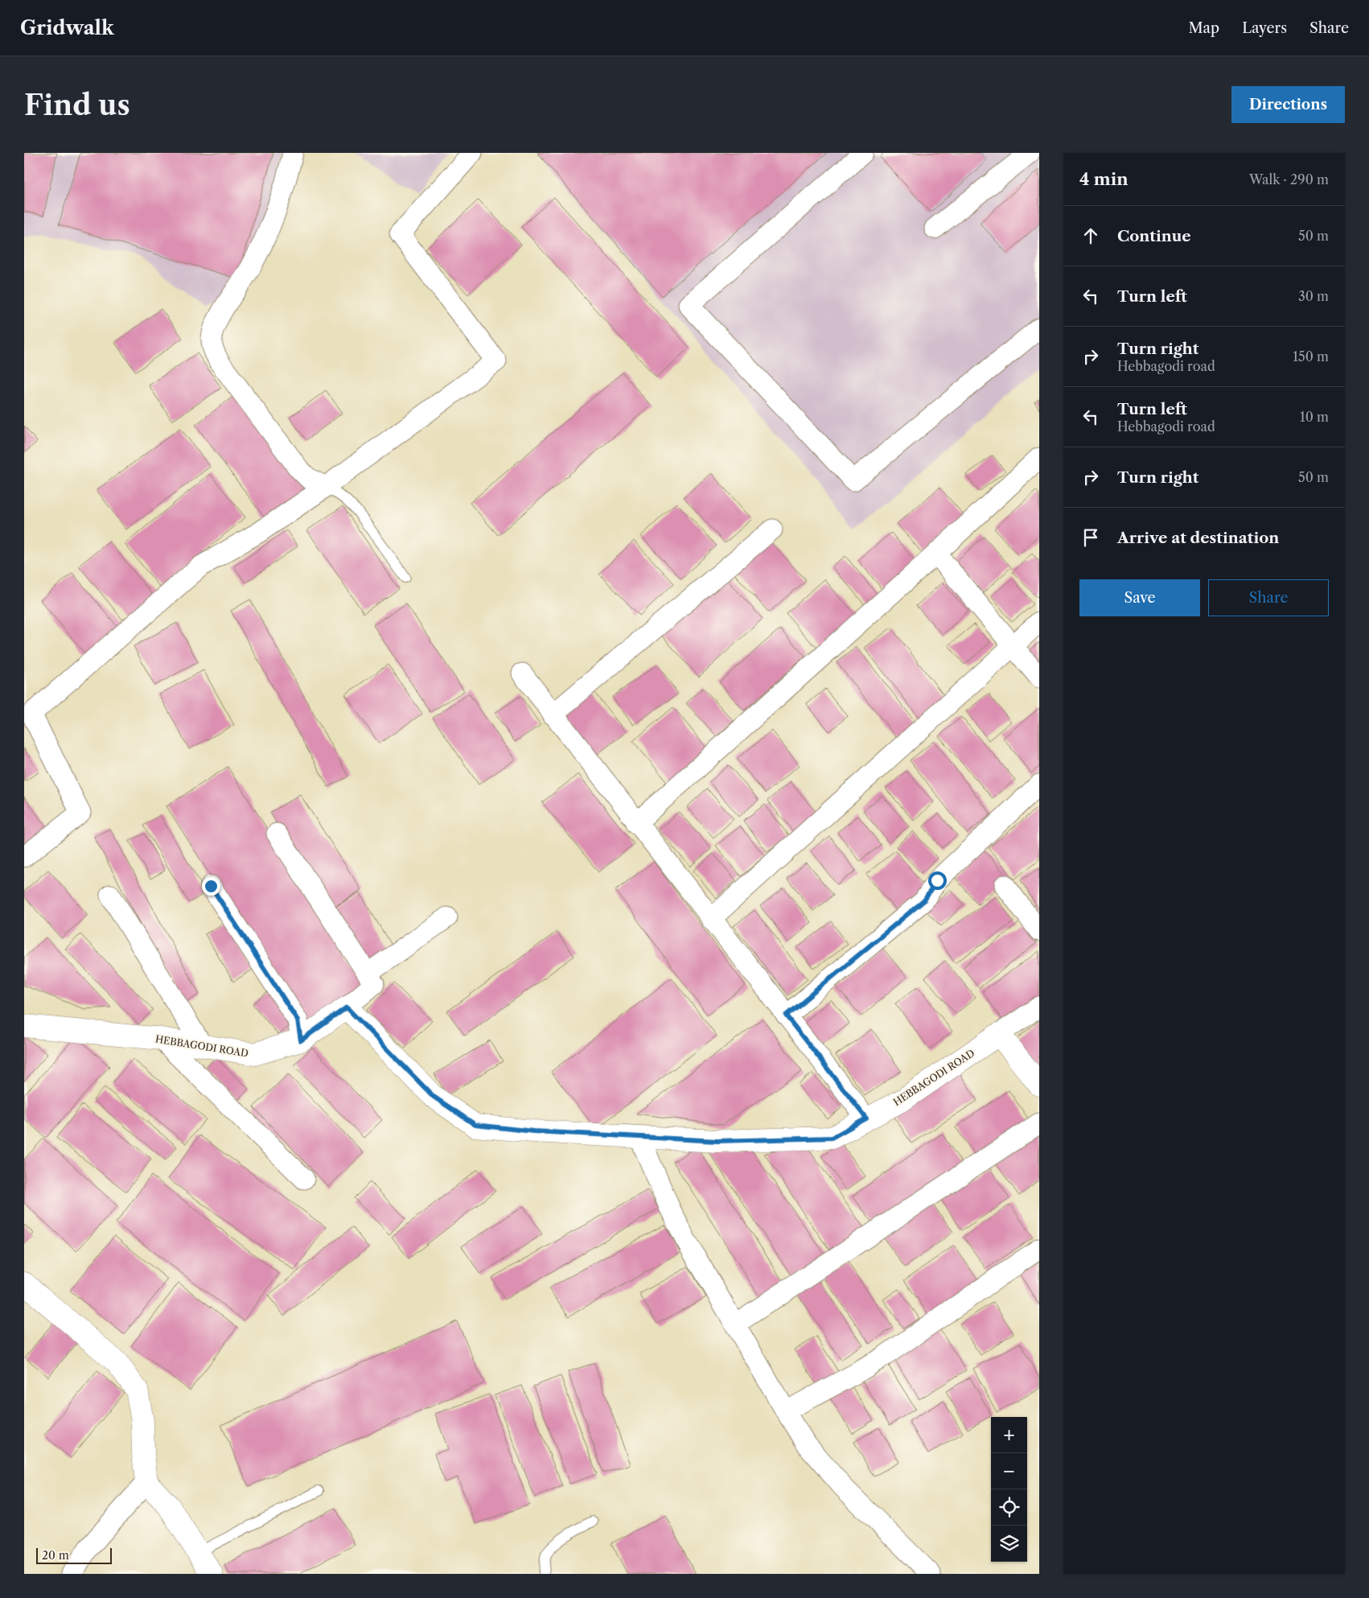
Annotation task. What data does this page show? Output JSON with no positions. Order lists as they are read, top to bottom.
{
  "streets": {
    "street": ["HEBBAGODI ROAD"]
  },
  "scale_bar": "20 m",
  "page": {
    "header": "Gridwalk",
    "nav": ["Map", "Layers", "Share"],
    "buttons": [
      "Directions",
      ["Save", "Share"]
    ],
    "title": "Find us",
    "heading": ["4 min", "Walk · 290 m"],
    "list": [
      ["Continue", "50 m"],
      ["Turn left", "30 m"],
      ["Turn right", "Hebbagodi road", "150 m"],
      ["Turn left", "Hebbagodi road", "10 m"],
      ["Turn right", "50 m"],
      "Arrive at destination"
    ],
    "map_buttons": ["+", "−"],
    "scale": "20 m"
  }
}
